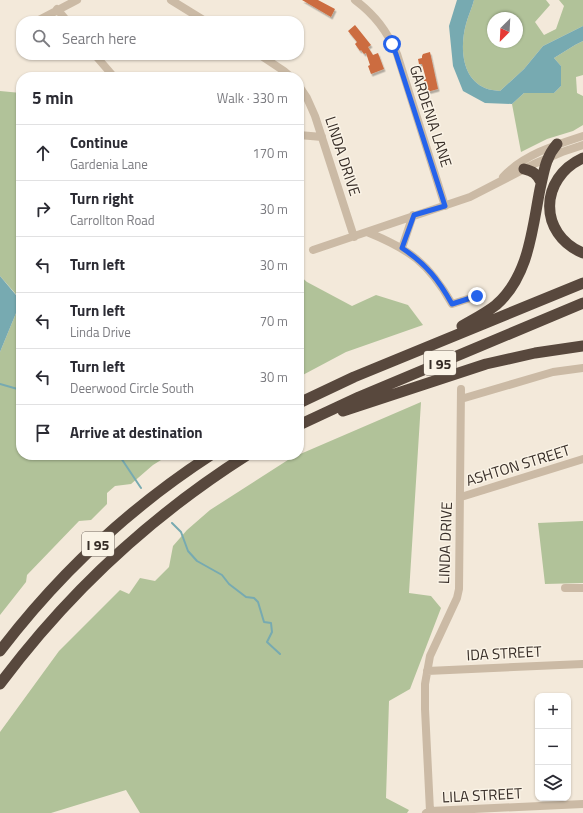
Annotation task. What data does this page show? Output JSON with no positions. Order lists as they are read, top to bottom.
{
  "streets": {
    "highway": ["I 95"],
    "street": [
      "GARDENIA LANE",
      "LINDA DRIVE",
      "ASHTON STREET",
      "IDA STREET",
      "LILA STREET"
    ]
  },
  "crossings": [
    ["LINDA DRIVE", "ASHTON STREET"],
    ["LINDA DRIVE", "IDA STREET"],
    ["LINDA DRIVE", "LILA STREET"]
  ],
  "north": "bottom left",
  "page": {
    "search": "Search here",
    "heading": ["5 min", "Walk · 330 m"],
    "list": [
      ["Continue", "Gardenia Lane", "170 m"],
      ["Turn right", "Carrollton Road", "30 m"],
      ["Turn left", "30 m"],
      ["Turn left", "Linda Drive", "70 m"],
      ["Turn left", "Deerwood Circle South", "30 m"],
      "Arrive at destination"
    ],
    "map_buttons": ["+", "−"]
  }
}
